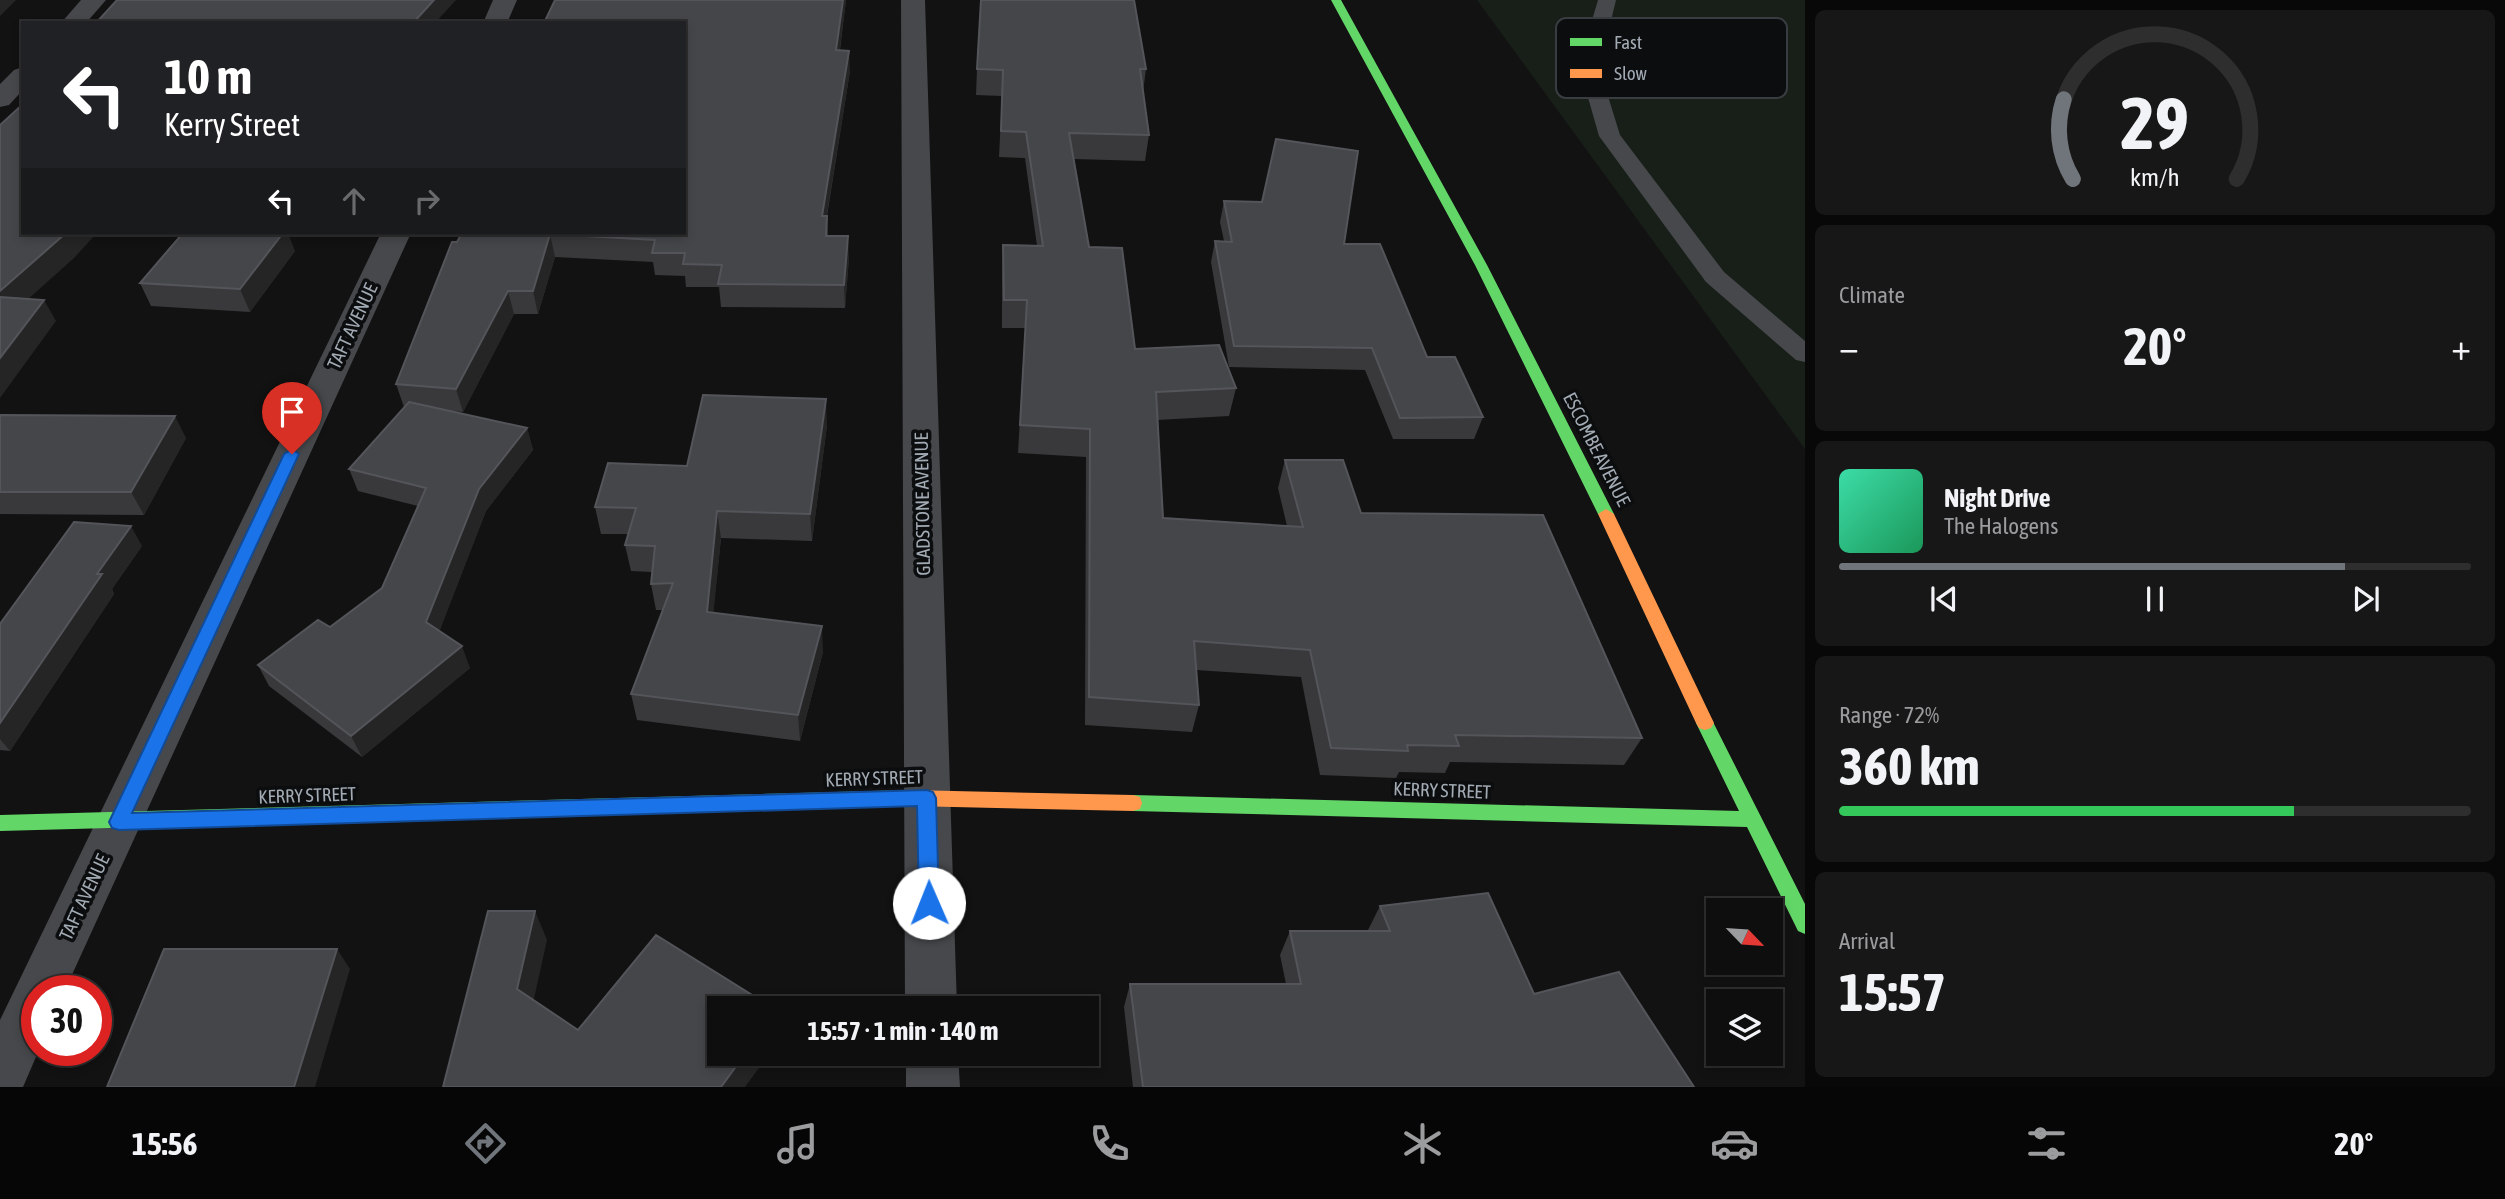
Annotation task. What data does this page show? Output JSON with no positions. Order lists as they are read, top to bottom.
{
  "streets": {
    "street": [
      "TAFT AVENUE",
      "ESCOMBE AVENUE",
      "GLADSTONE AVENUE",
      "KERRY STREET"
    ]
  },
  "crossings": [
    ["TAFT AVENUE", "KERRY STREET"],
    ["ESCOMBE AVENUE", "KERRY STREET"],
    ["GLADSTONE AVENUE", "KERRY STREET"]
  ],
  "legend": ["Fast", "Slow"],
  "north": "bottom right",
  "page": {
    "turn": ["10 m", "Kerry Street"],
    "tile": [
      "Climate",
      ["Range · 72%", "360 km"],
      ["Arrival", "15:57"]
    ],
    "heat": ["−", "20°", "+"],
    "song": ["Night Drive", "The Halogens"],
    "limit": "30",
    "trip": "15:57 · 1 min · 140 m",
    "tabs": ["15:56", "20°"],
    "gauge": ["29", "km/h"]
  }
}
